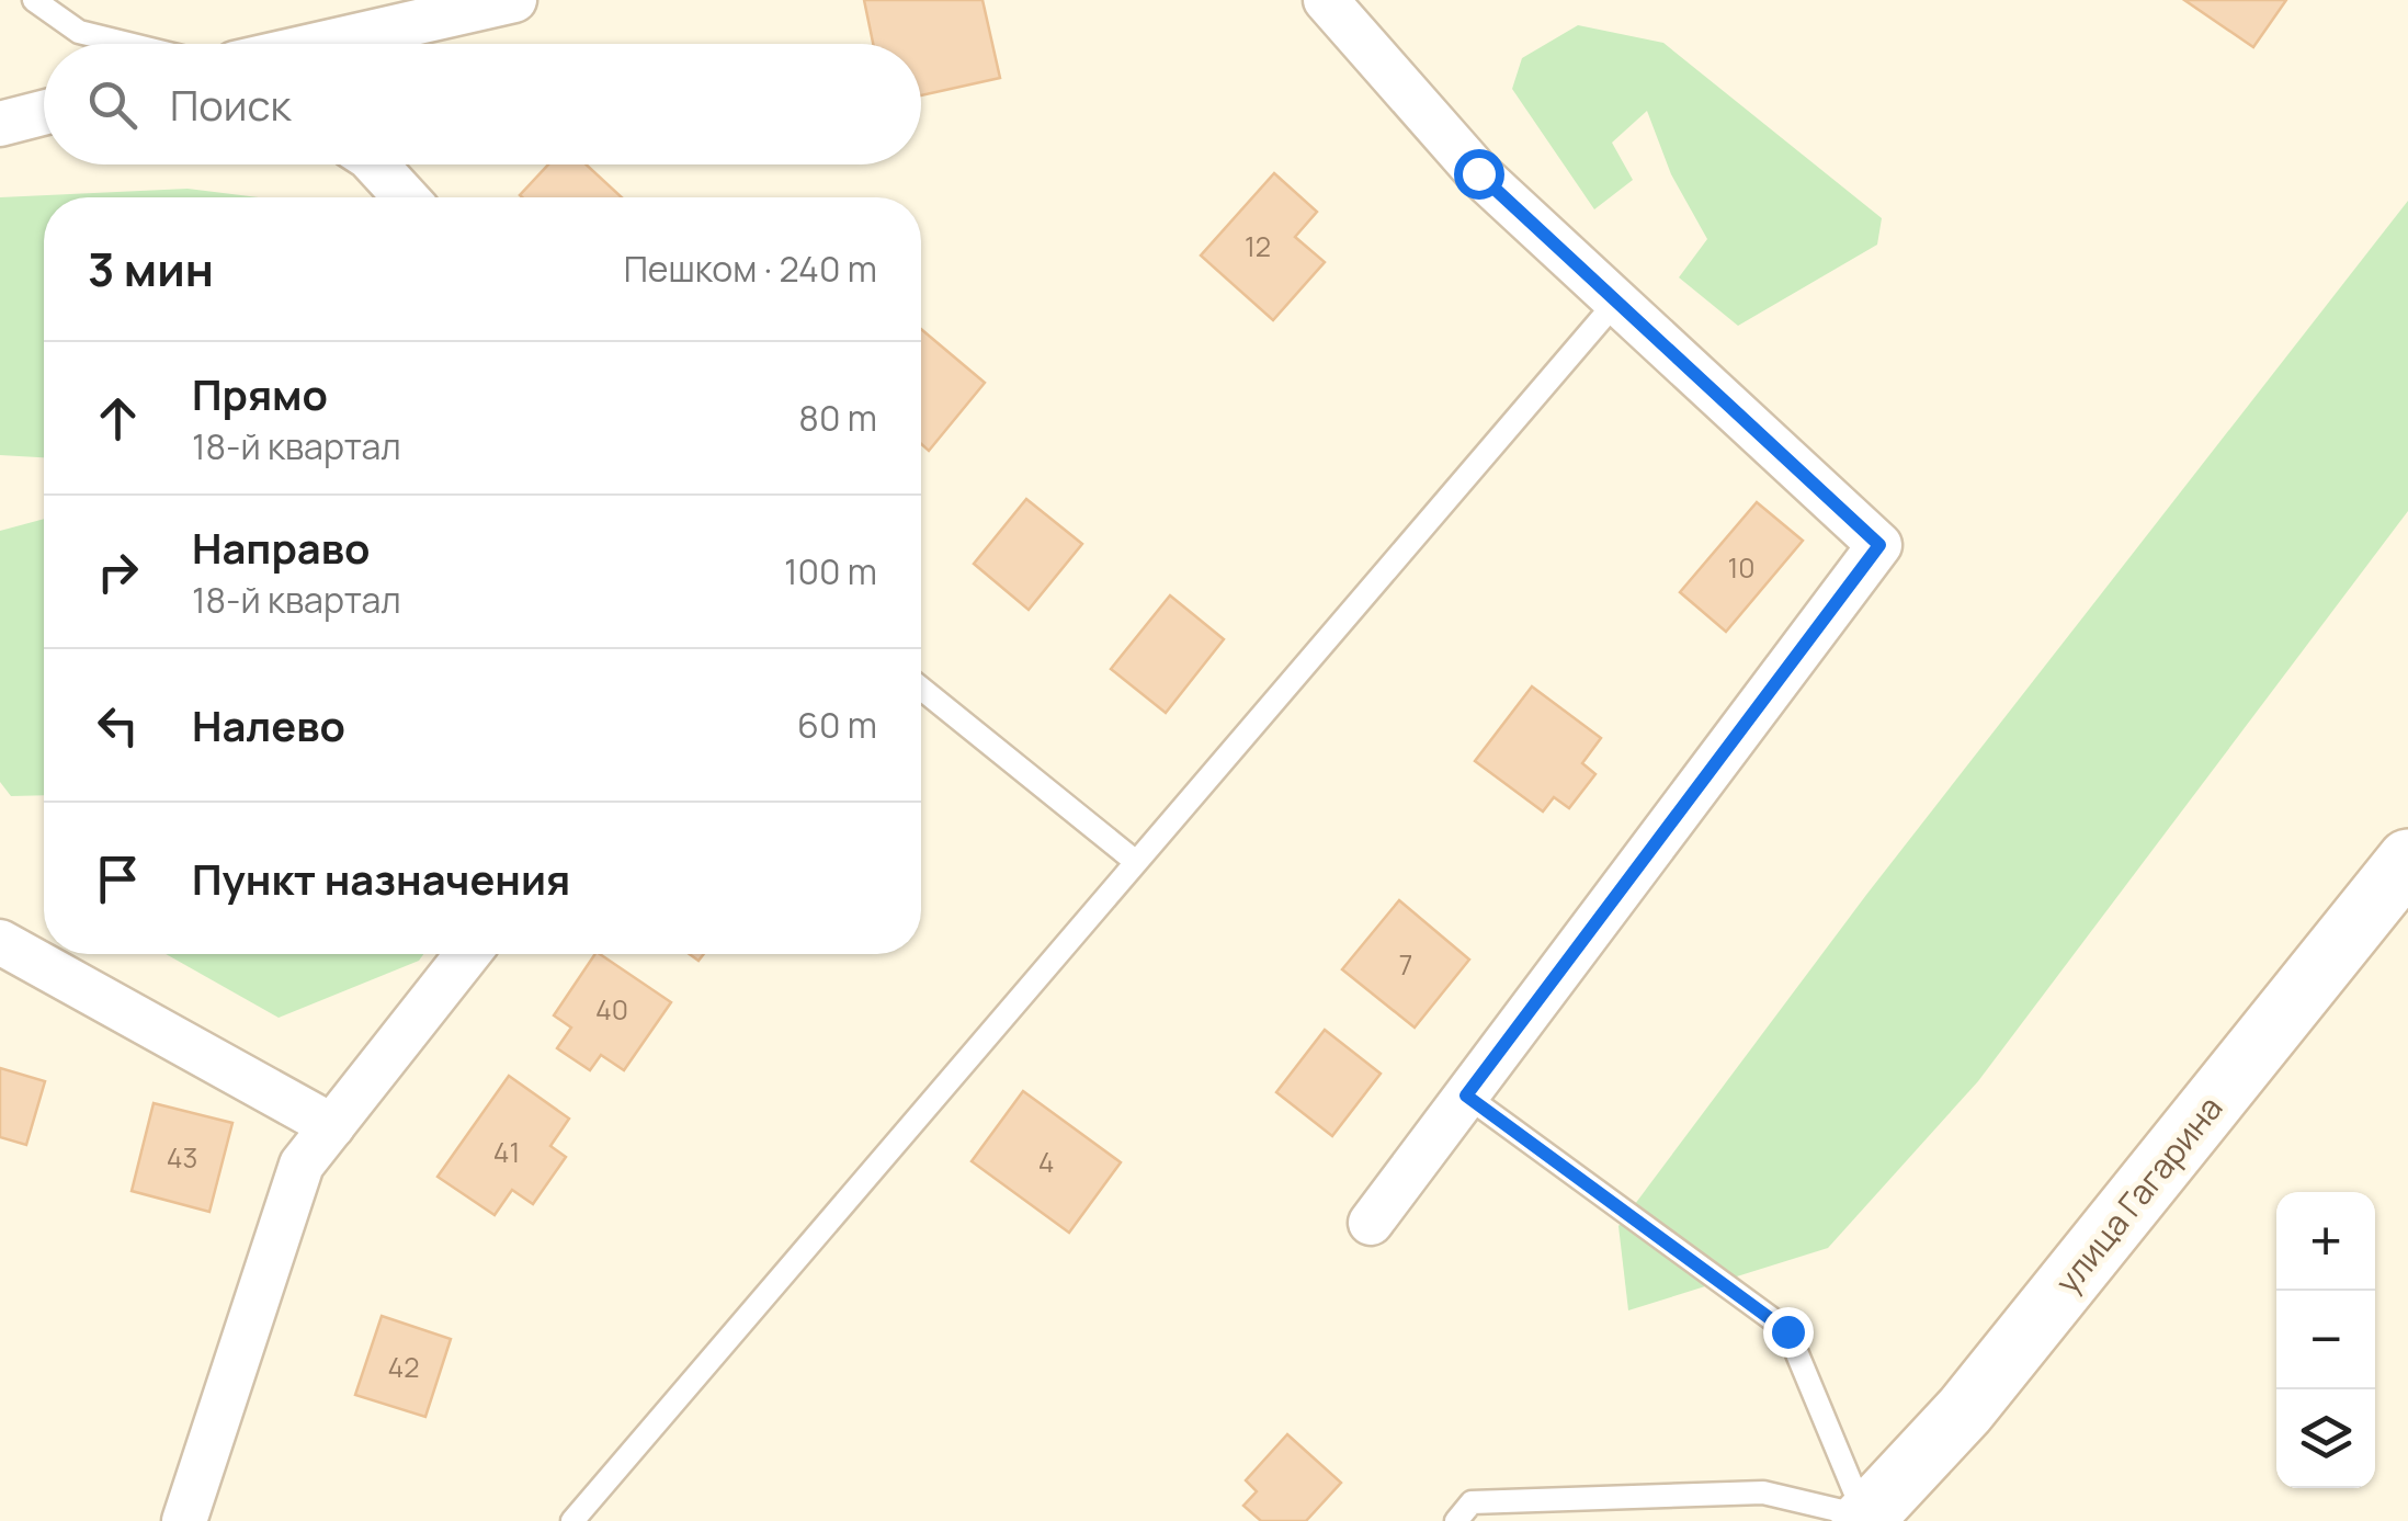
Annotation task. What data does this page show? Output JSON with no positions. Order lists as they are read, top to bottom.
{
  "streets": {
    "main road": ["улица Гагарина"]
  },
  "house_numbers": [
    "12",
    "10",
    "7",
    "40",
    "41",
    "43",
    "4",
    "42"
  ],
  "page": {
    "search": "Поиск",
    "heading": ["3 мин", "Пешком · 240 m"],
    "list": [
      ["Прямо", "18-й квартал", "80 m"],
      ["Направо", "18-й квартал", "100 m"],
      ["Налево", "60 m"],
      "Пункт назначения"
    ],
    "map_buttons": ["+", "−"]
  }
}
